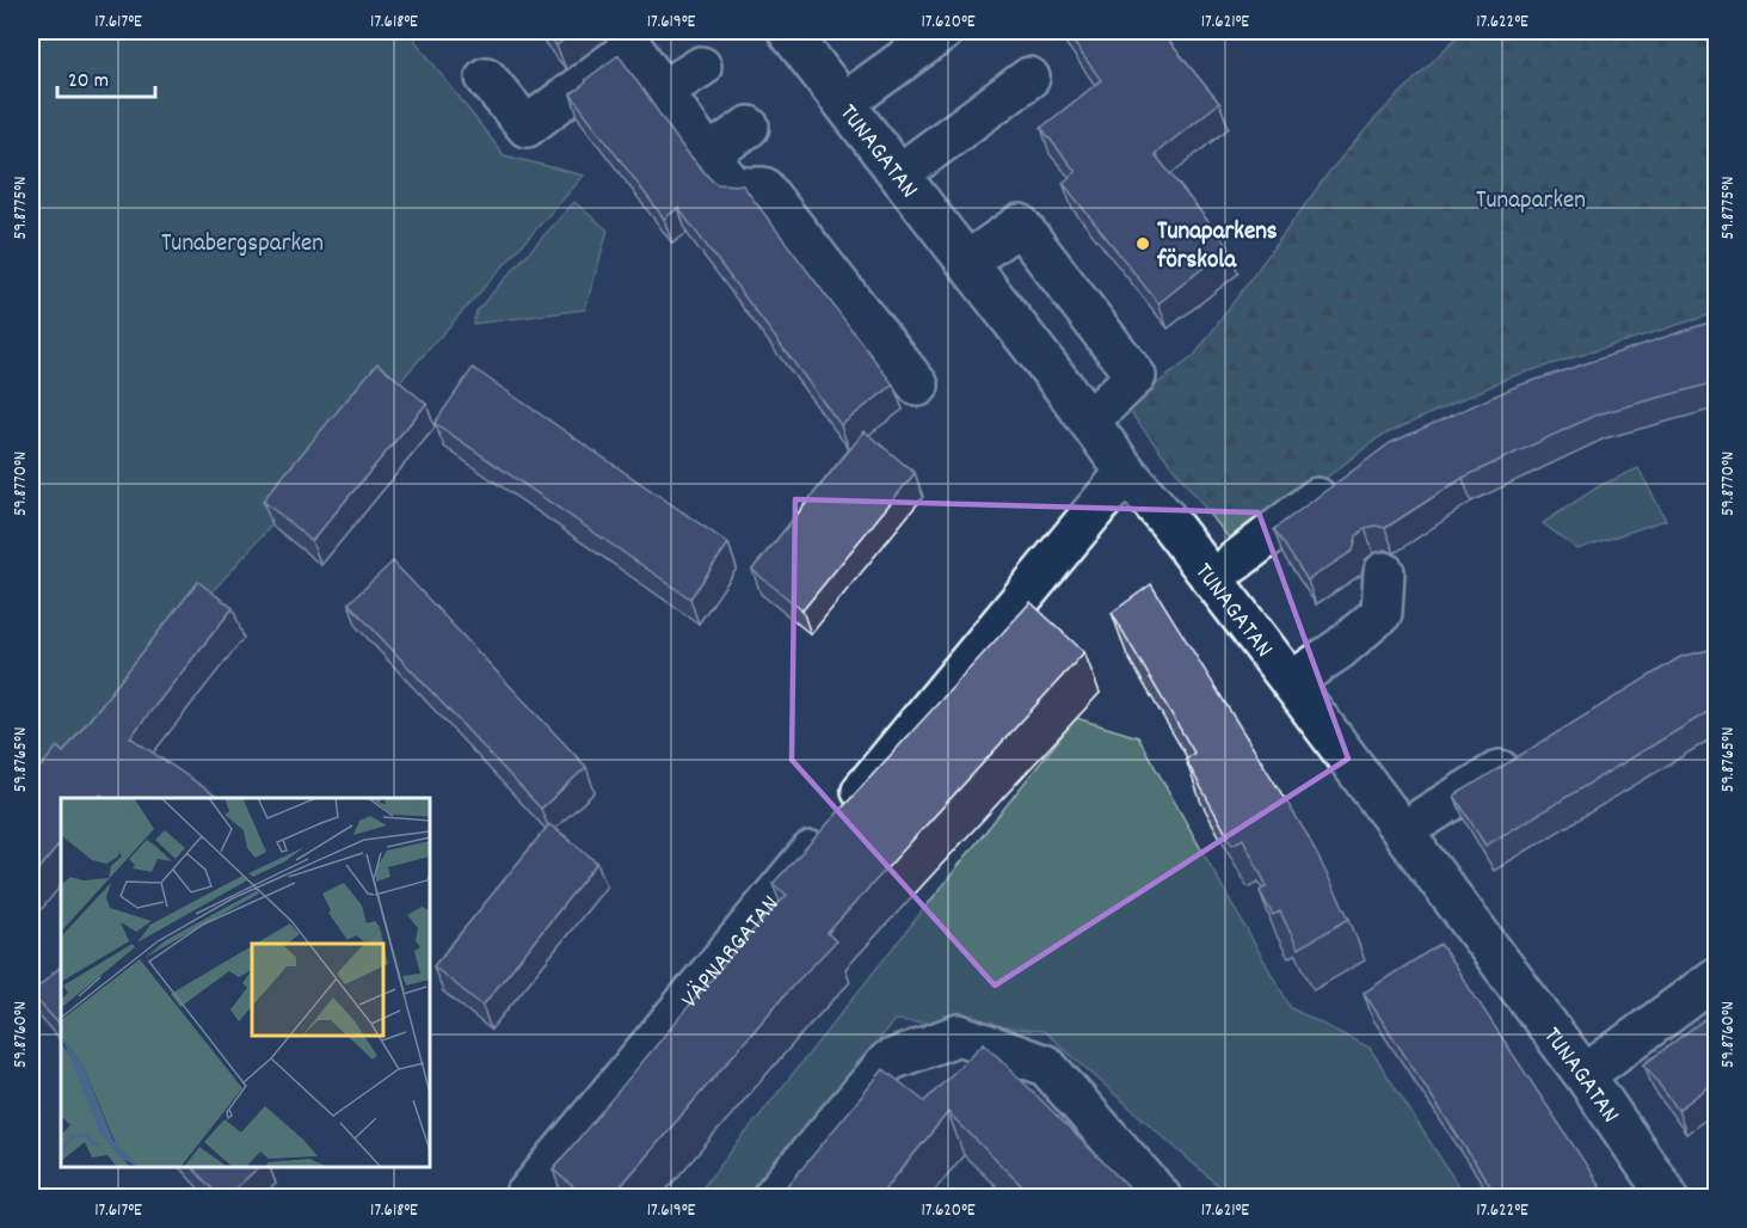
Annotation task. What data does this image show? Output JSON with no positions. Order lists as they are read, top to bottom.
{
  "streets": {
    "street": ["TUNAGATAN", "VÄPNARGATAN"]
  },
  "crossings": [
    ["TUNAGATAN", "VÄPNARGATAN"]
  ],
  "parks": ["Tunaparken", "Tunabergsparken"],
  "places": ["Tunaparkens förskola"],
  "scale_bar": "20 m",
  "coordinates": [
    "17.617°E",
    "17.618°E",
    "17.619°E",
    "17.620°E",
    "17.621°E",
    "17.622°E",
    "59.8775°N",
    "59.8770°N",
    "59.8765°N",
    "59.8760°N"
  ]
}
